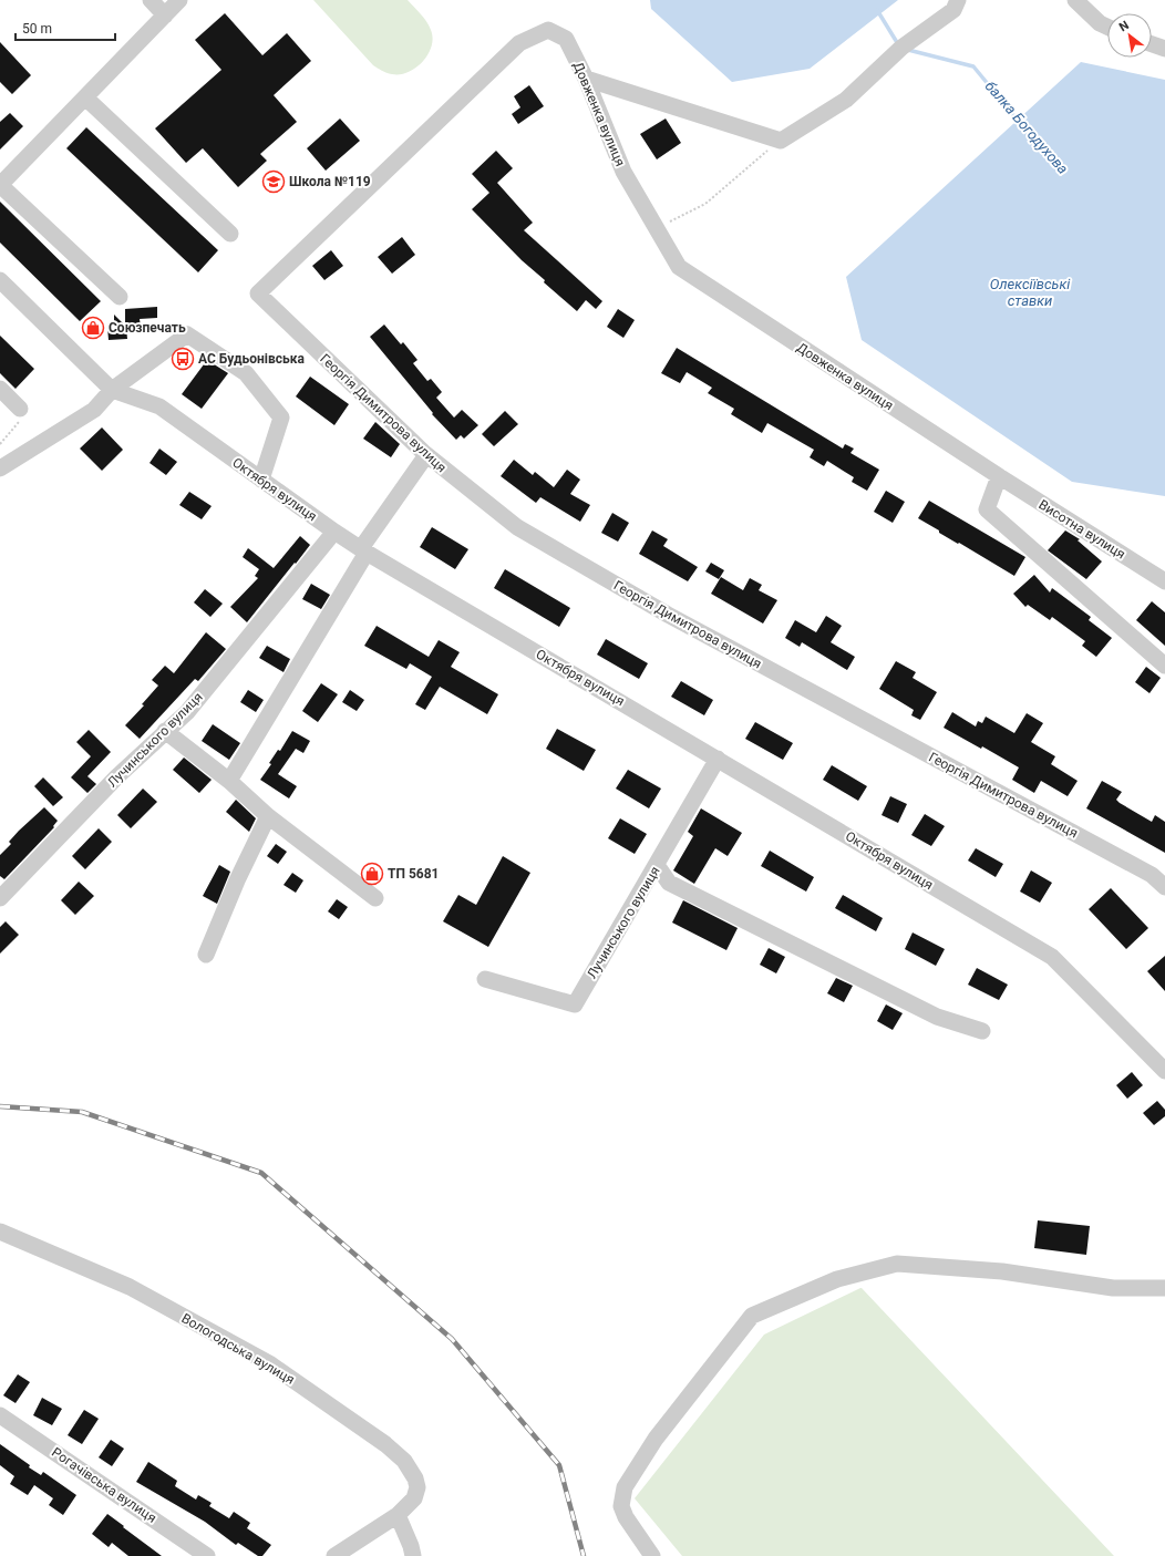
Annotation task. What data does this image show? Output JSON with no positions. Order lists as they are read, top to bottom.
{
  "streets": {
    "street": [
      "Довженка вулиця",
      "Георгія Димитрова вулиця",
      "Октября вулиця",
      "Висотна вулиця",
      "Лучинського вулиця",
      "Вологодська вулиця",
      "Рогачівська вулиця"
    ]
  },
  "crossings": [
    ["Довженка вулиця", "Георгія Димитрова вулиця"],
    ["Довженка вулиця", "Висотна вулиця"],
    ["Октября вулиця", "Лучинського вулиця"]
  ],
  "water": ["балка Богодухова", "Олексіївські ставки"],
  "places": {
    "school or university": ["Школа №119"],
    "shop": ["Союзпечать", "ТП 5681"],
    "bus stop": ["АС Будьонівська"]
  },
  "scale_bar": "50 m",
  "north": "top left"
}
